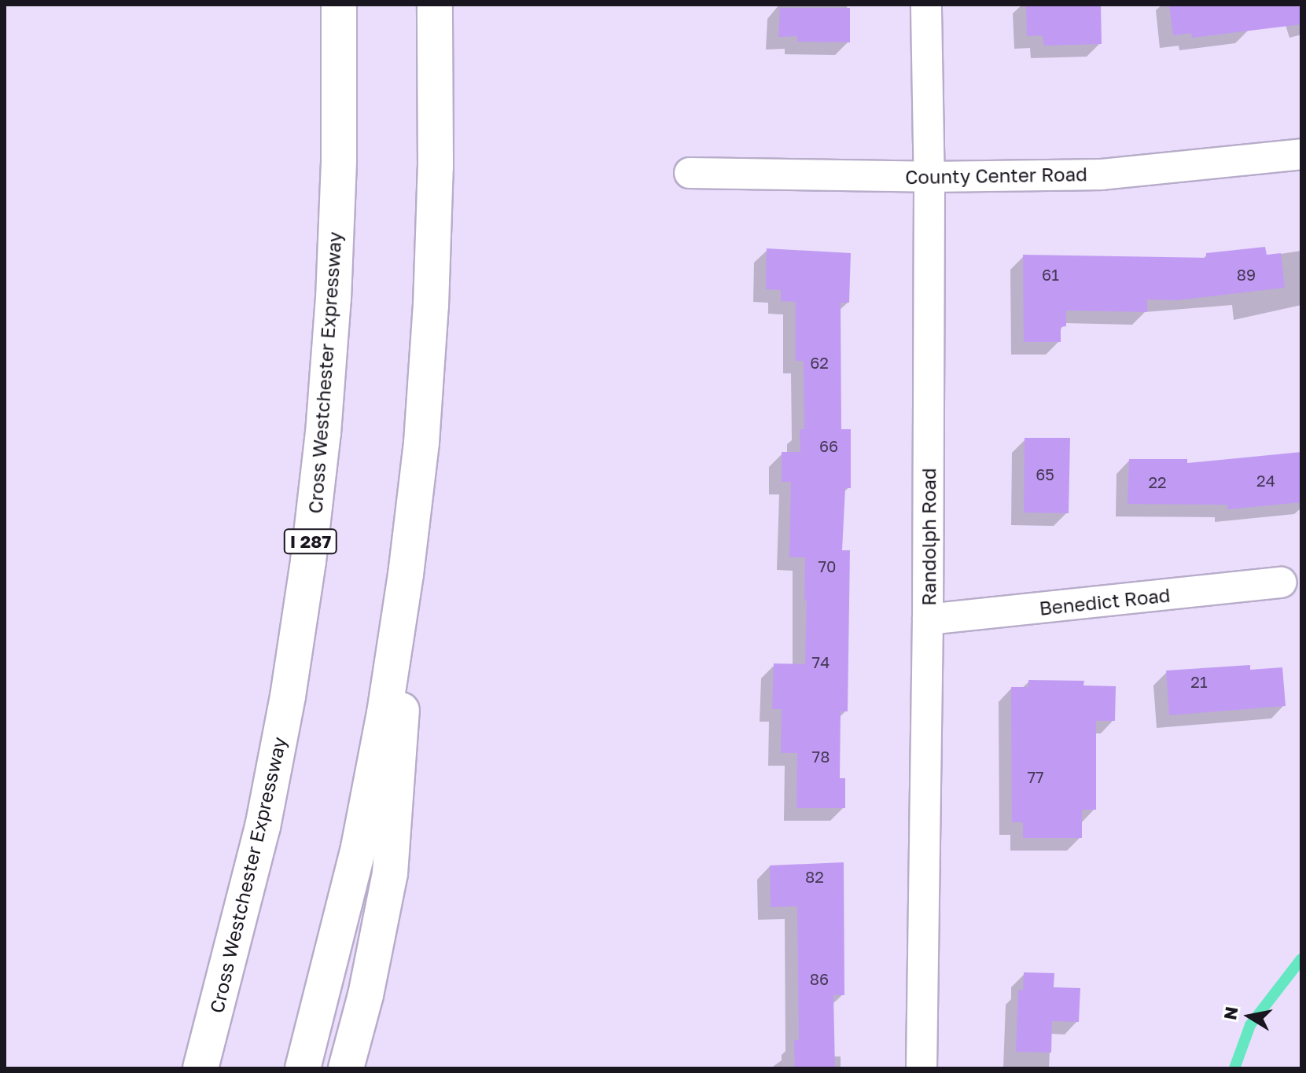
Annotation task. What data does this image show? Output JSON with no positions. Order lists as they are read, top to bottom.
{
  "streets": {
    "highway": ["Cross Westchester Expressway", "I 287"],
    "street": ["County Center Road", "Randolph Road", "Benedict Road"]
  },
  "crossings": [
    ["County Center Road", "Randolph Road"],
    ["Randolph Road", "Benedict Road"]
  ],
  "house_numbers": [
    "61",
    "89",
    "62",
    "66",
    "65",
    "24",
    "22",
    "70",
    "74",
    "21",
    "78",
    "77",
    "82",
    "86"
  ],
  "north": "left"
}
